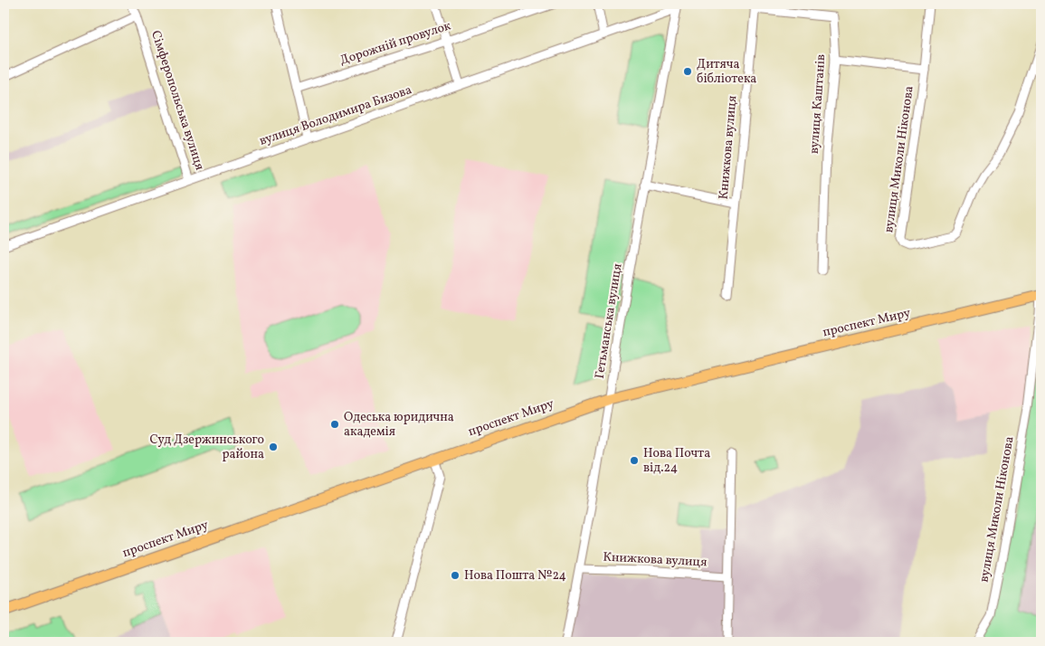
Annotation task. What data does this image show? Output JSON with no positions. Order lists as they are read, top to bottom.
{
  "streets": {
    "main road": ["проспект Миру"],
    "street": [
      "Дорожній провулок",
      "Сімферопольська вулиця",
      "вулиця Каштанів",
      "вулиця Володимира Бизова",
      "Книжкова вулиця",
      "вулиця Миколи Ніконова",
      "Гетьманська вулиця"
    ]
  },
  "crossings": [
    ["Сімферопольська вулиця", "вулиця Володимира Бизова"],
    ["вулиця Каштанів", "Книжкова вулиця"],
    ["вулиця Володимира Бизова", "Гетьманська вулиця"],
    ["Книжкова вулиця", "Гетьманська вулиця"],
    ["вулиця Миколи Ніконова", "проспект Миру"],
    ["Гетьманська вулиця", "проспект Миру"]
  ],
  "places": [
    "Дитяча бібліотека",
    "Одеська юридична академія",
    "Суд Дзержинського района",
    "Нова Почта від.24",
    "Нова Пошта №24"
  ]
}
